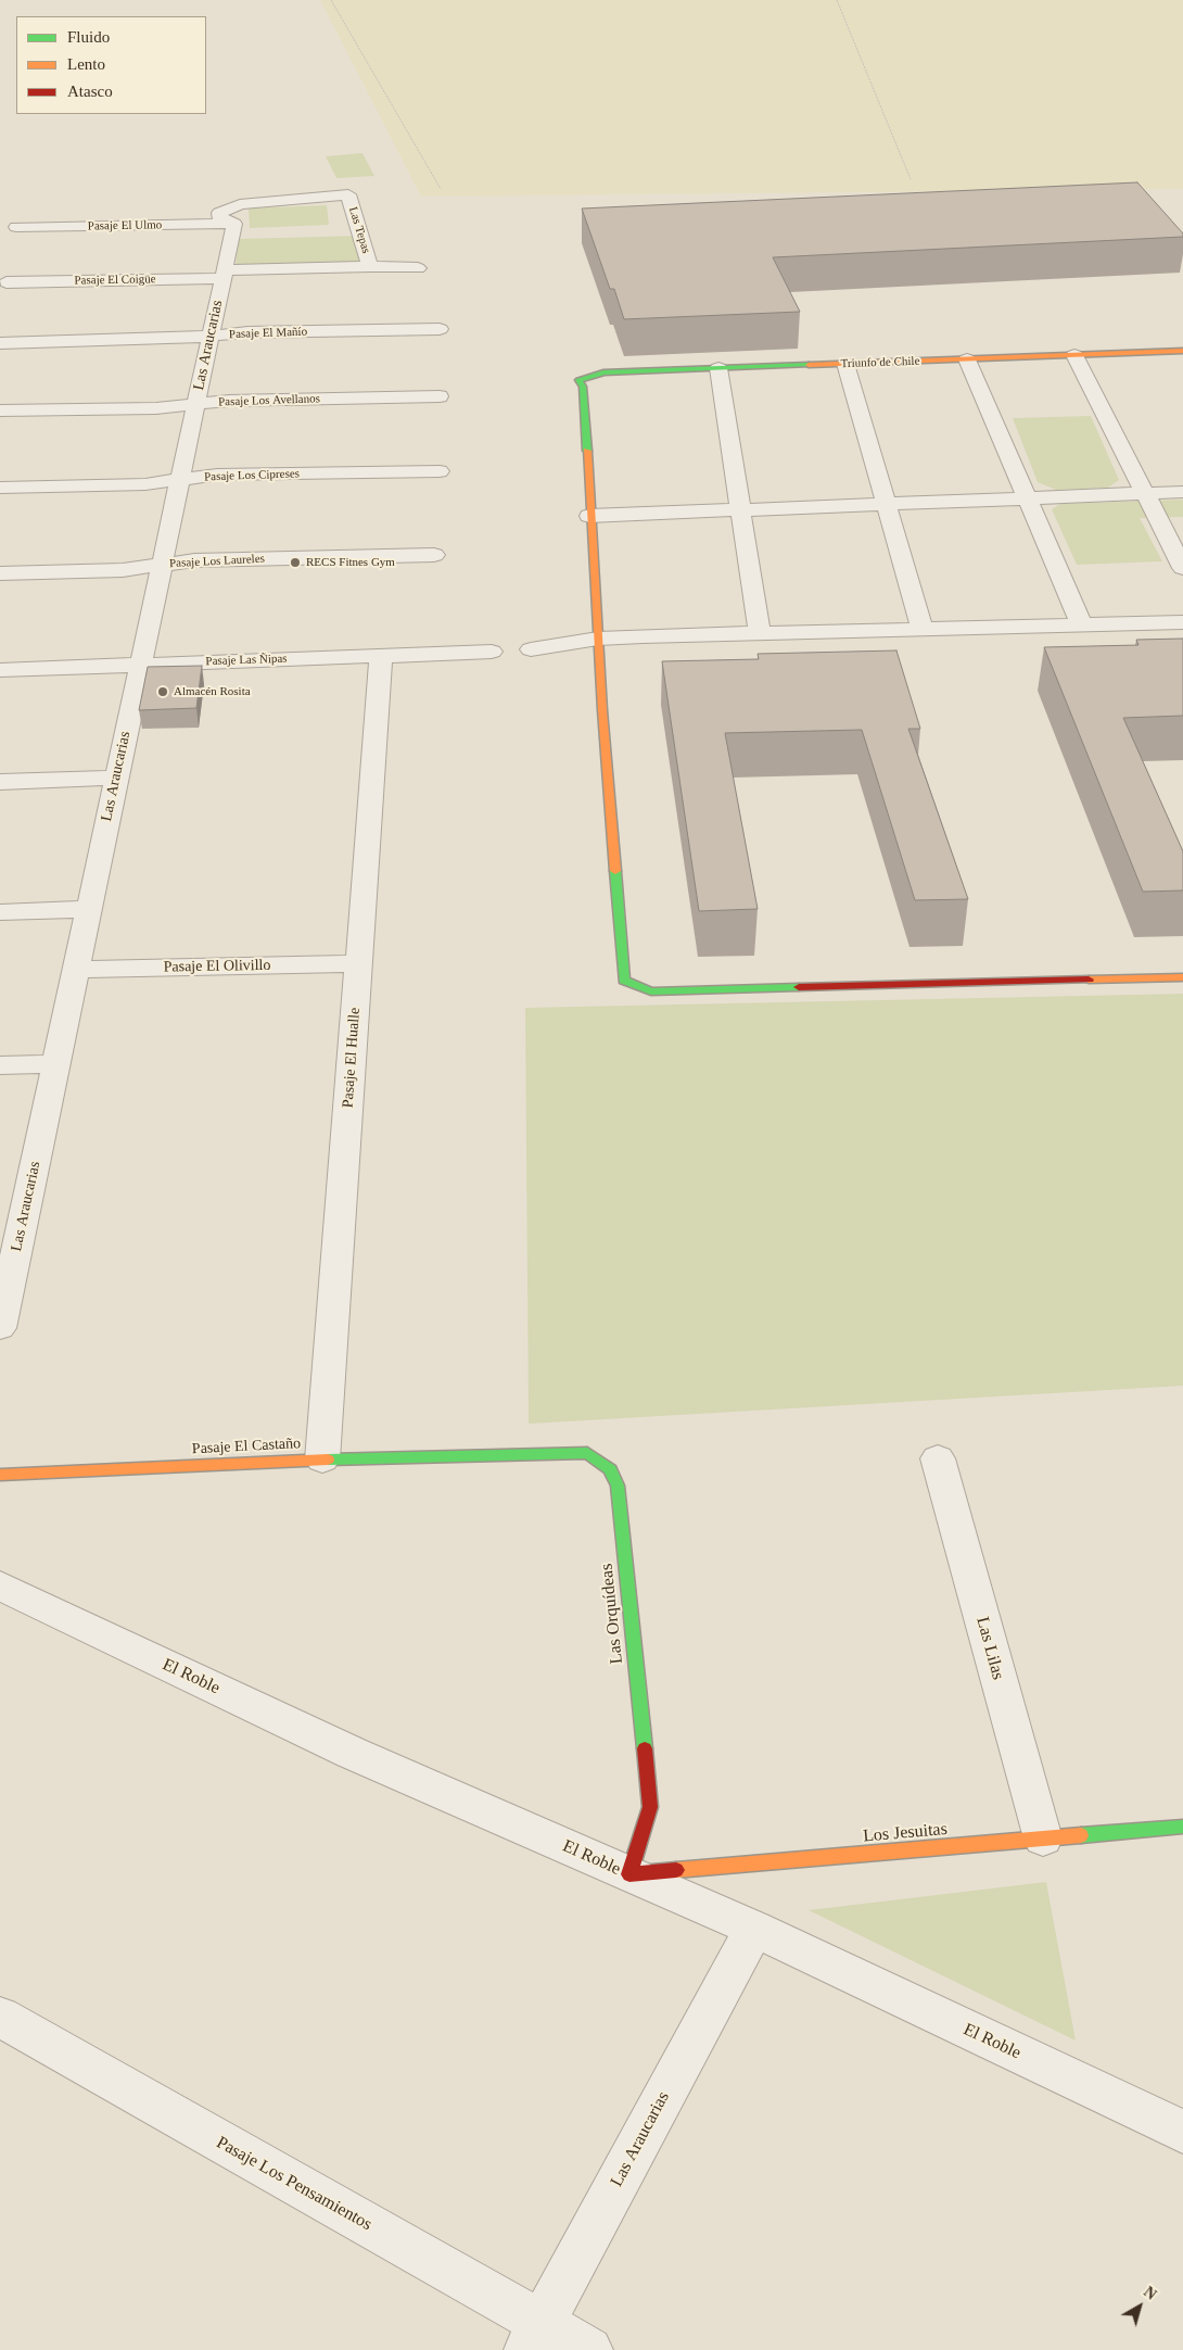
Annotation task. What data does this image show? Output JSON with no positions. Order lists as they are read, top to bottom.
{
  "streets": {
    "street": [
      "Pasaje El Ulmo",
      "Las Tepas",
      "Pasaje El Coigüe",
      "Pasaje El Mañío",
      "Las Araucarias",
      "Triunfo de Chile",
      "Pasaje Los Avellanos",
      "Pasaje Los Cipreses",
      "Pasaje Los Laureles",
      "Pasaje Las Ñipas",
      "Pasaje El Olivillo",
      "Pasaje El Hualle",
      "Pasaje El Castaño",
      "Las Orquídeas",
      "Las Lilas",
      "El Roble",
      "Los Jesuitas",
      "Pasaje Los Pensamientos"
    ]
  },
  "crossings": [
    ["Pasaje El Ulmo", "Las Tepas"],
    ["Pasaje El Ulmo", "Las Araucarias"],
    ["Las Tepas", "Pasaje El Coigüe"],
    ["Las Tepas", "Las Araucarias"],
    ["Pasaje El Coigüe", "Las Araucarias"],
    ["Pasaje El Mañío", "Las Araucarias"],
    ["Las Araucarias", "Pasaje Los Avellanos"],
    ["Las Araucarias", "Pasaje Los Cipreses"],
    ["Las Araucarias", "Pasaje Los Laureles"],
    ["Las Araucarias", "Pasaje Las Ñipas"],
    ["Las Araucarias", "Pasaje El Olivillo"],
    ["Las Araucarias", "El Roble"],
    ["Las Araucarias", "Pasaje Los Pensamientos"],
    ["Pasaje Las Ñipas", "Pasaje El Hualle"],
    ["Pasaje El Olivillo", "Pasaje El Hualle"],
    ["Pasaje El Hualle", "Pasaje El Castaño"],
    ["Pasaje El Castaño", "Las Orquídeas"],
    ["Las Orquídeas", "El Roble"],
    ["Las Orquídeas", "Los Jesuitas"],
    ["Las Lilas", "Los Jesuitas"],
    ["El Roble", "Los Jesuitas"]
  ],
  "places": ["RECS Fitnes Gym", "Almacén Rosita"],
  "legend": ["Fluido", "Lento", "Atasco"],
  "north": "top right"
}
